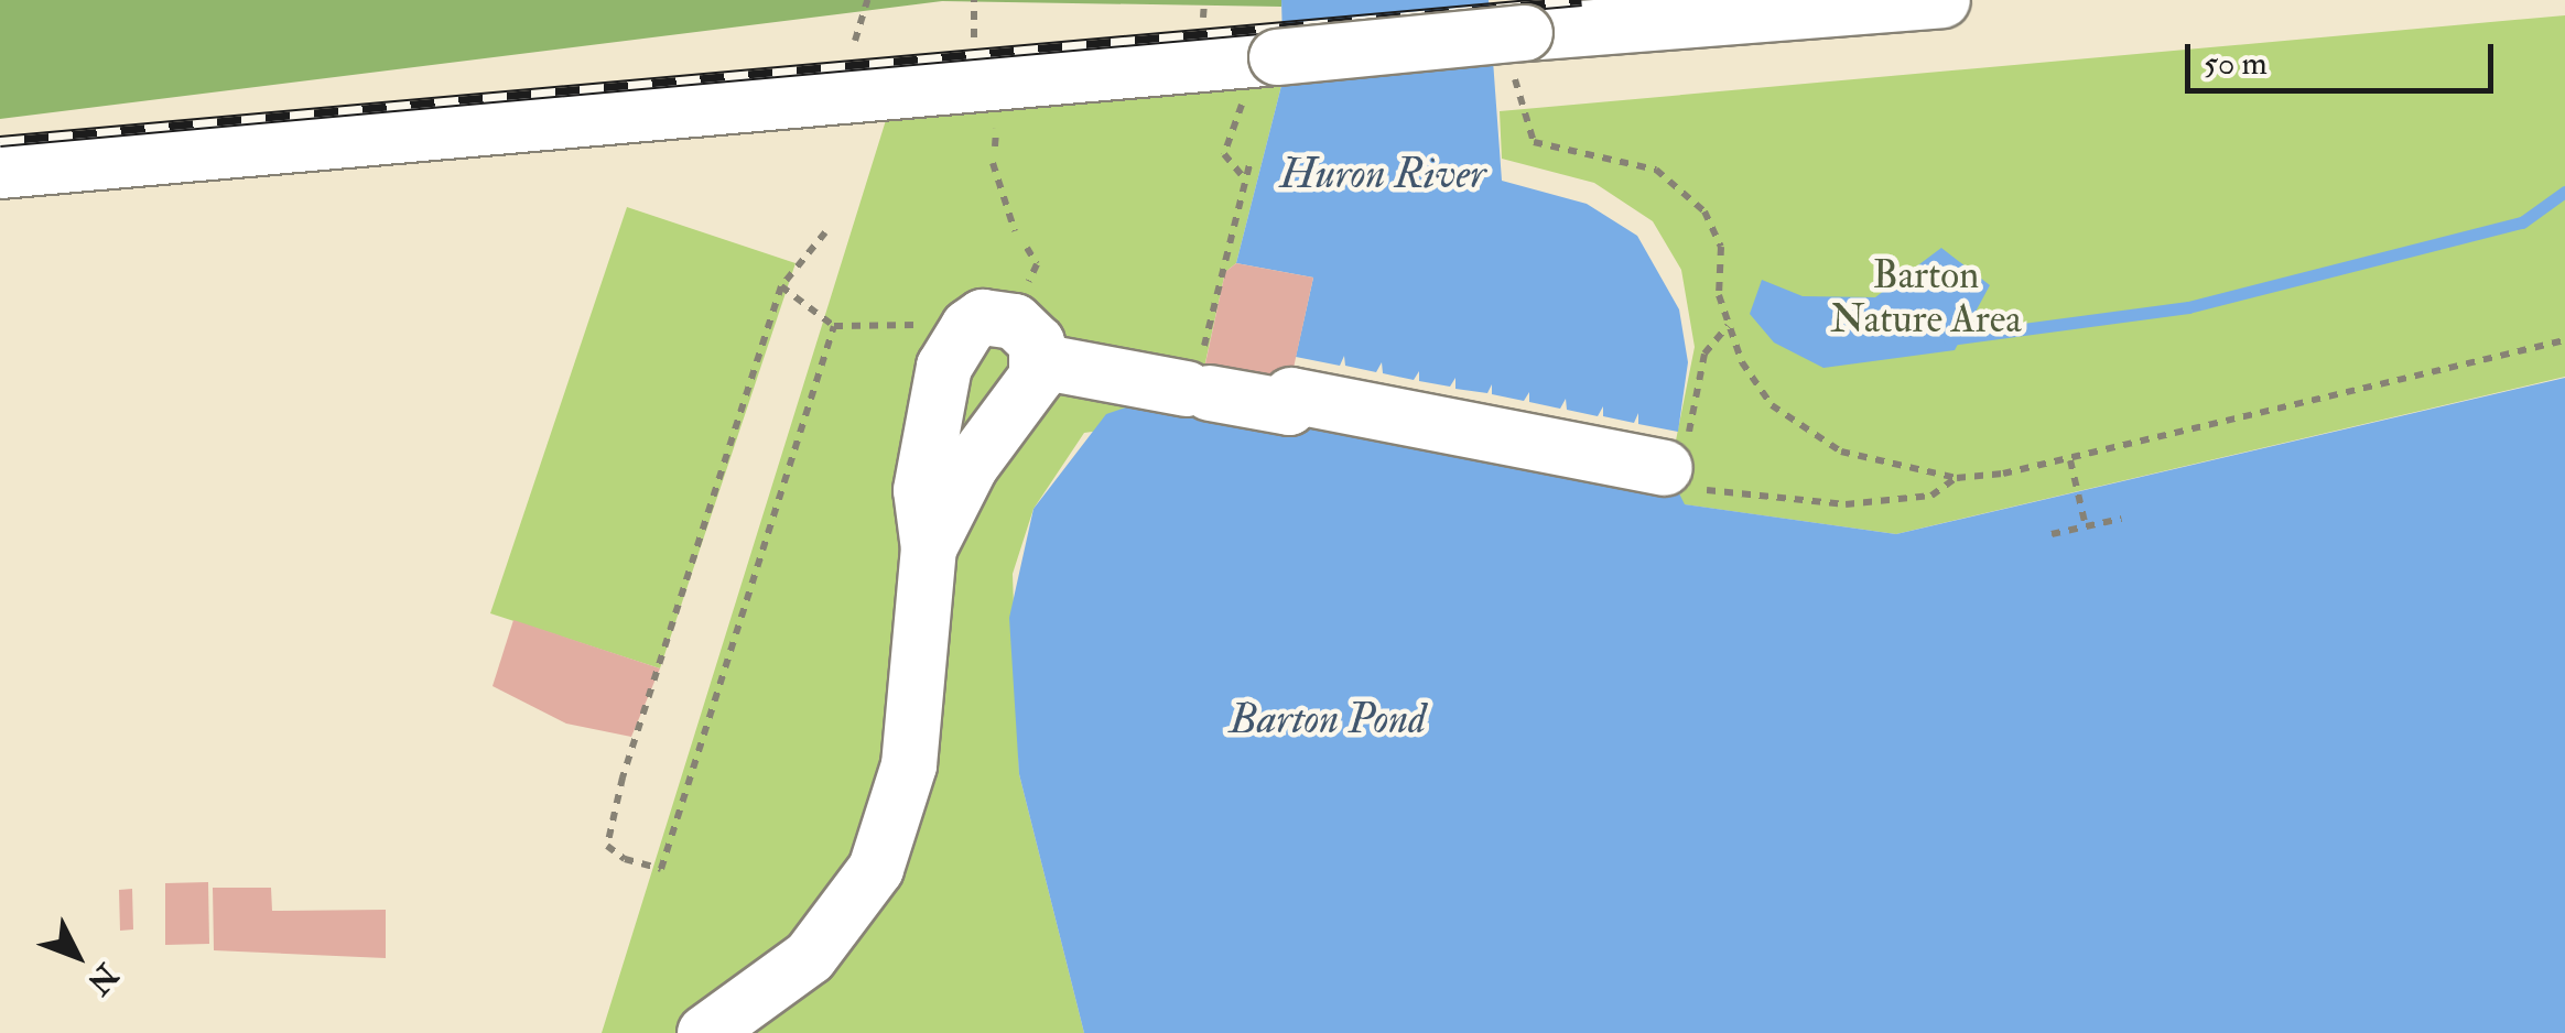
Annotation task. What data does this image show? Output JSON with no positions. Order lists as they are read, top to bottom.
{
  "water": ["Huron River", "Barton Pond"],
  "parks": ["Barton Nature Area"],
  "scale_bar": "50 m",
  "north": "bottom right"
}
